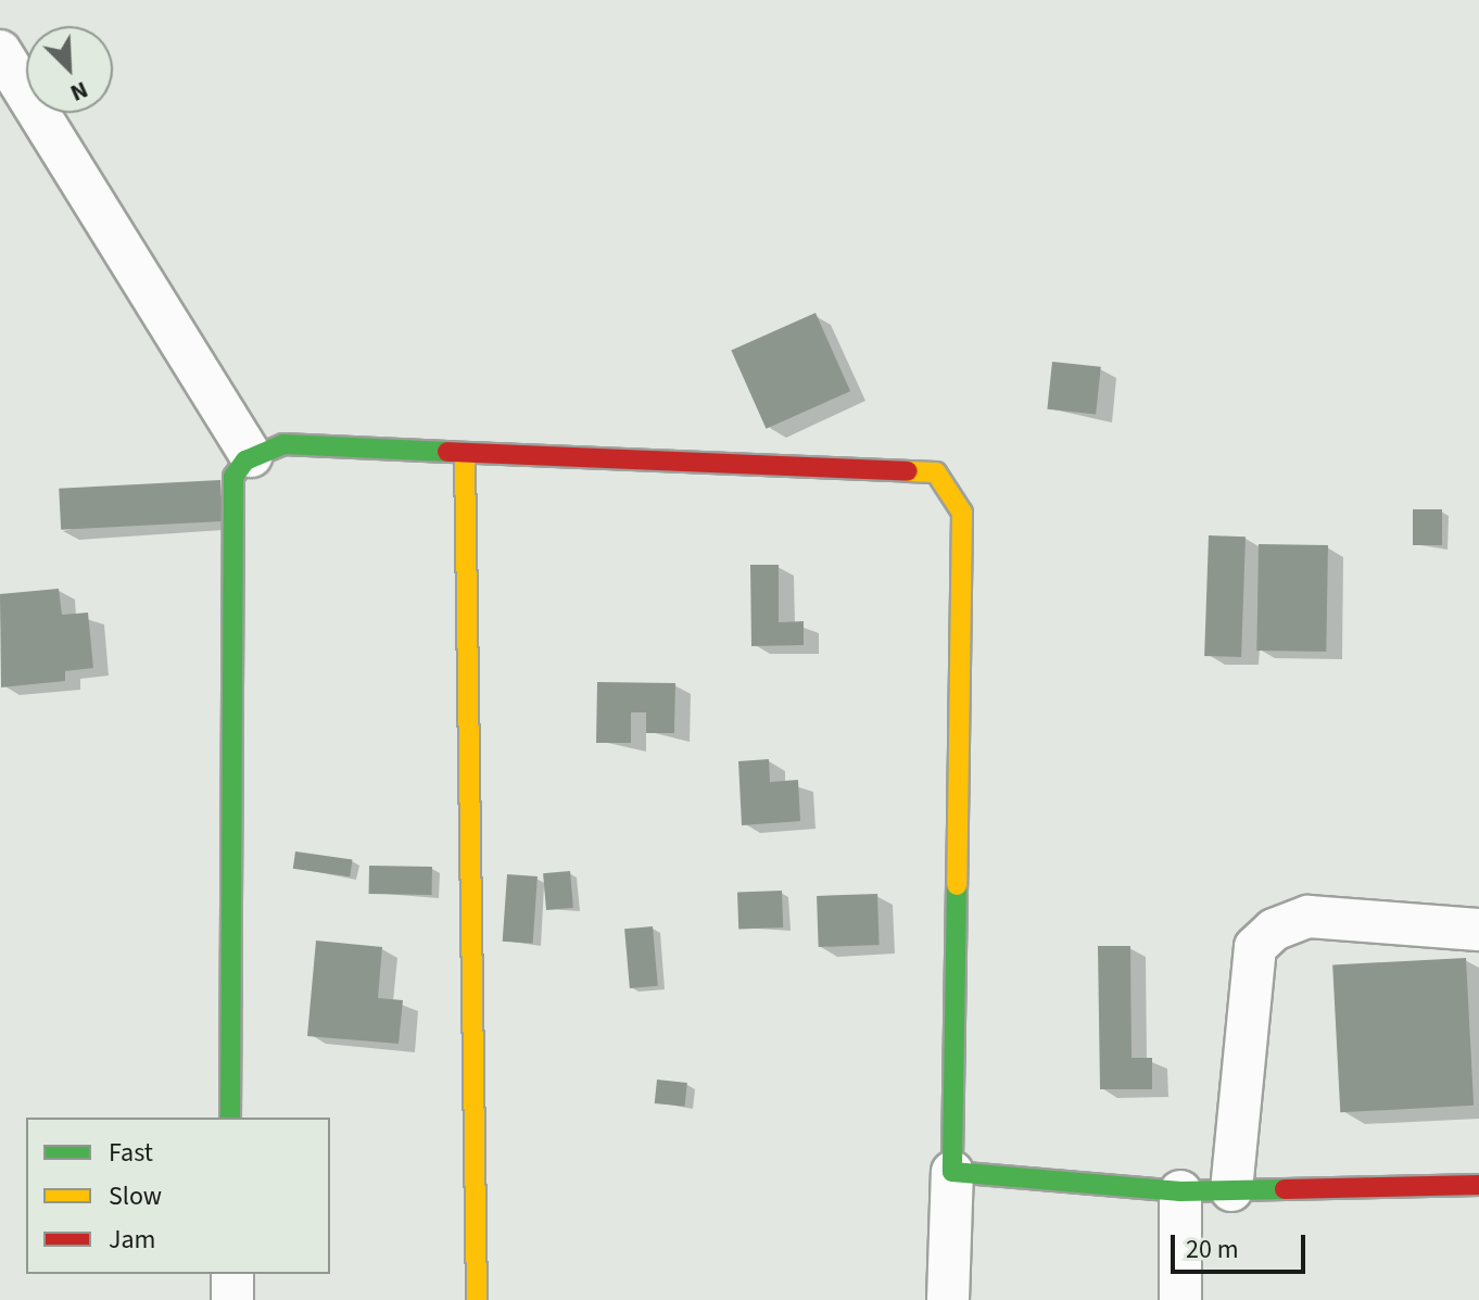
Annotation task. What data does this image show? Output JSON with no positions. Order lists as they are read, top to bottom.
{
  "legend": ["Fast", "Slow", "Jam"],
  "scale_bar": "20 m",
  "north": "bottom right"
}
